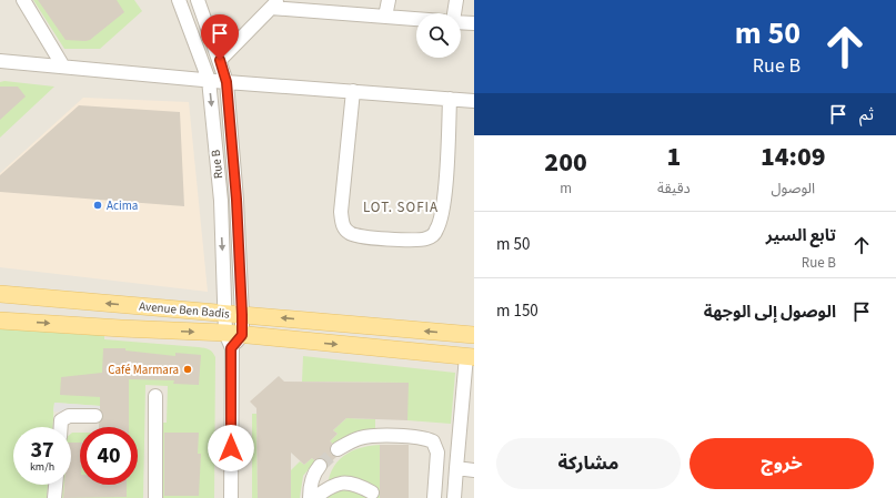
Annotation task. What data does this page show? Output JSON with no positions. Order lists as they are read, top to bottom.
{
  "streets": {
    "main road": ["Avenue Ben Badis"],
    "street": ["Rue B"]
  },
  "crossings": [
    ["Rue B", "Avenue Ben Badis"]
  ],
  "districts": ["LOT. SOFIA"],
  "places": ["Acima", "Café Marmara"],
  "page": {
    "turn": ["50 m", "Rue B"],
    "then": "ثم",
    "eta": [
      "14:09",
      "الوصول",
      "1",
      "دقيقة",
      "200",
      "m"
    ],
    "list": [
      {
        "name": "تابع السير",
        "note": "Rue B",
        "value": "50 m"
      },
      {
        "name": "الوصول إلى الوجهة",
        "value": "150 m"
      }
    ],
    "speed": "37 km/h",
    "limit": "40",
    "buttons": ["خروج", "مشاركة"]
  }
}
